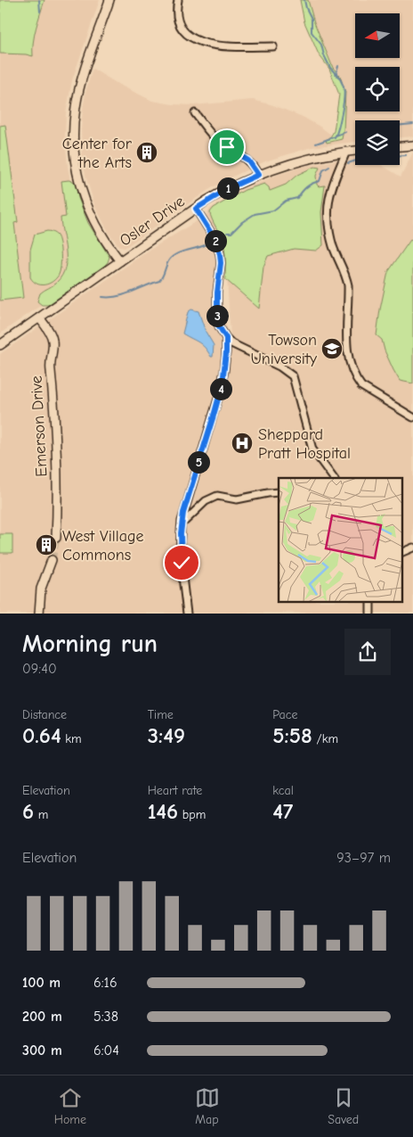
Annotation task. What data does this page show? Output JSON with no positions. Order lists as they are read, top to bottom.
{
  "streets": {
    "street": ["Osler Drive", "Emerson Drive"]
  },
  "crossings": [
    ["Osler Drive", "Emerson Drive"]
  ],
  "places": {
    "building": ["Center for the Arts", "West Village Commons"],
    "school or university": ["Towson University"],
    "hospital": ["Sheppard Pratt Hospital"]
  },
  "north": "left",
  "page": {
    "pins": [
      "1",
      "2",
      "3",
      "4",
      "5"
    ],
    "heading": ["Morning run", "09:40"],
    "stats": [
      ["Distance", "0.64 km"],
      ["Time", "3:49"],
      ["Pace", "5:58 /km"],
      ["Elevation", "6 m"],
      ["Heart rate", "146 bpm"],
      ["kcal", "47"]
    ],
    "chart": ["Elevation", "93–97 m"],
    "list": [
      {
        "name": "100 m",
        "note": "6:16"
      },
      {
        "name": "200 m",
        "note": "5:38"
      },
      {
        "name": "300 m",
        "note": "6:04"
      }
    ],
    "tabs": ["Home", "Map", "Saved"]
  }
}
